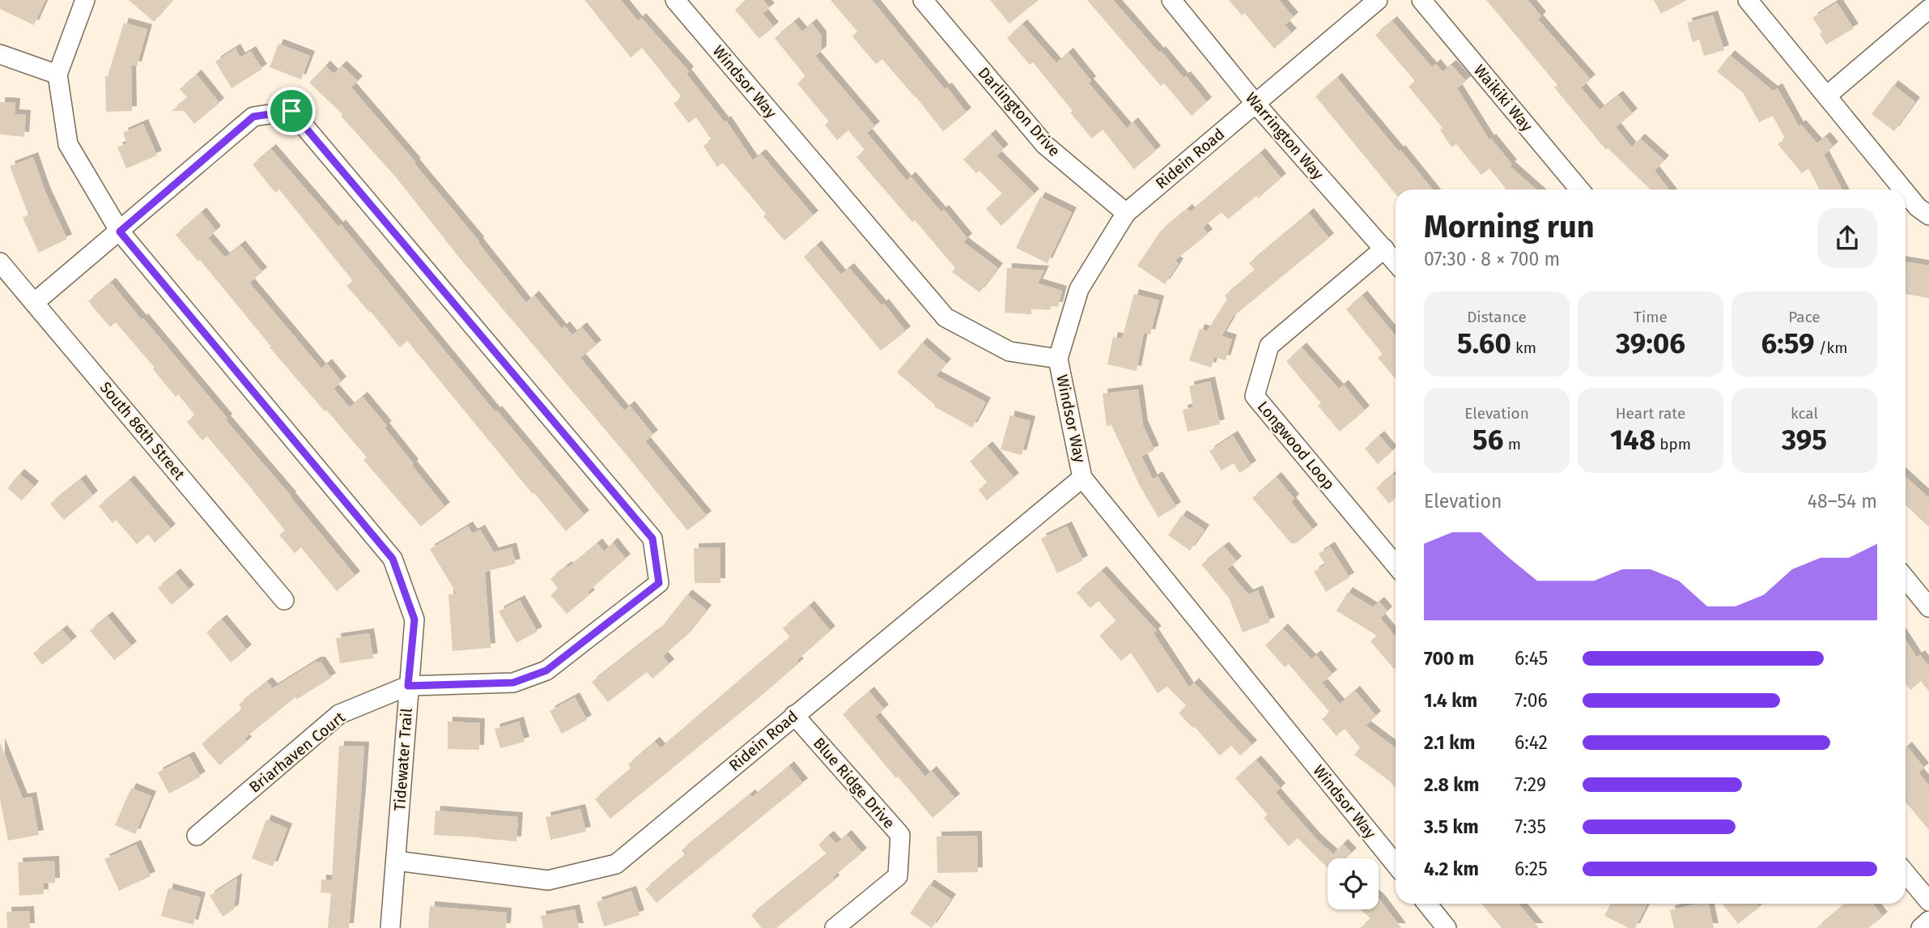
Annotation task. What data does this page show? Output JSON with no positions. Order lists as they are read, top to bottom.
{
  "streets": {
    "street": [
      "Windsor Way",
      "Waikiki Way",
      "Darlington Drive",
      "Warrington Way",
      "Ridein Road",
      "South 86th Street",
      "Longwood Loop",
      "Briarhaven Court",
      "Tidewater Trail",
      "Blue Ridge Drive"
    ]
  },
  "crossings": [
    ["Windsor Way", "Ridein Road"],
    ["Darlington Drive", "Ridein Road"],
    ["Warrington Way", "Ridein Road"],
    ["Warrington Way", "Longwood Loop"],
    ["Ridein Road", "Tidewater Trail"],
    ["Ridein Road", "Blue Ridge Drive"],
    ["Briarhaven Court", "Tidewater Trail"]
  ],
  "page": {
    "heading": ["Morning run", "07:30 · 8 × 700 m"],
    "stats": [
      ["Distance", "5.60 km"],
      ["Time", "39:06"],
      ["Pace", "6:59 /km"],
      ["Elevation", "56 m"],
      ["Heart rate", "148 bpm"],
      ["kcal", "395"]
    ],
    "chart": ["Elevation", "48–54 m"],
    "list": [
      {
        "name": "700 m",
        "note": "6:45"
      },
      {
        "name": "1.4 km",
        "note": "7:06"
      },
      {
        "name": "2.1 km",
        "note": "6:42"
      },
      {
        "name": "2.8 km",
        "note": "7:29"
      },
      {
        "name": "3.5 km",
        "note": "7:35"
      },
      {
        "name": "4.2 km",
        "note": "6:25"
      }
    ]
  }
}
